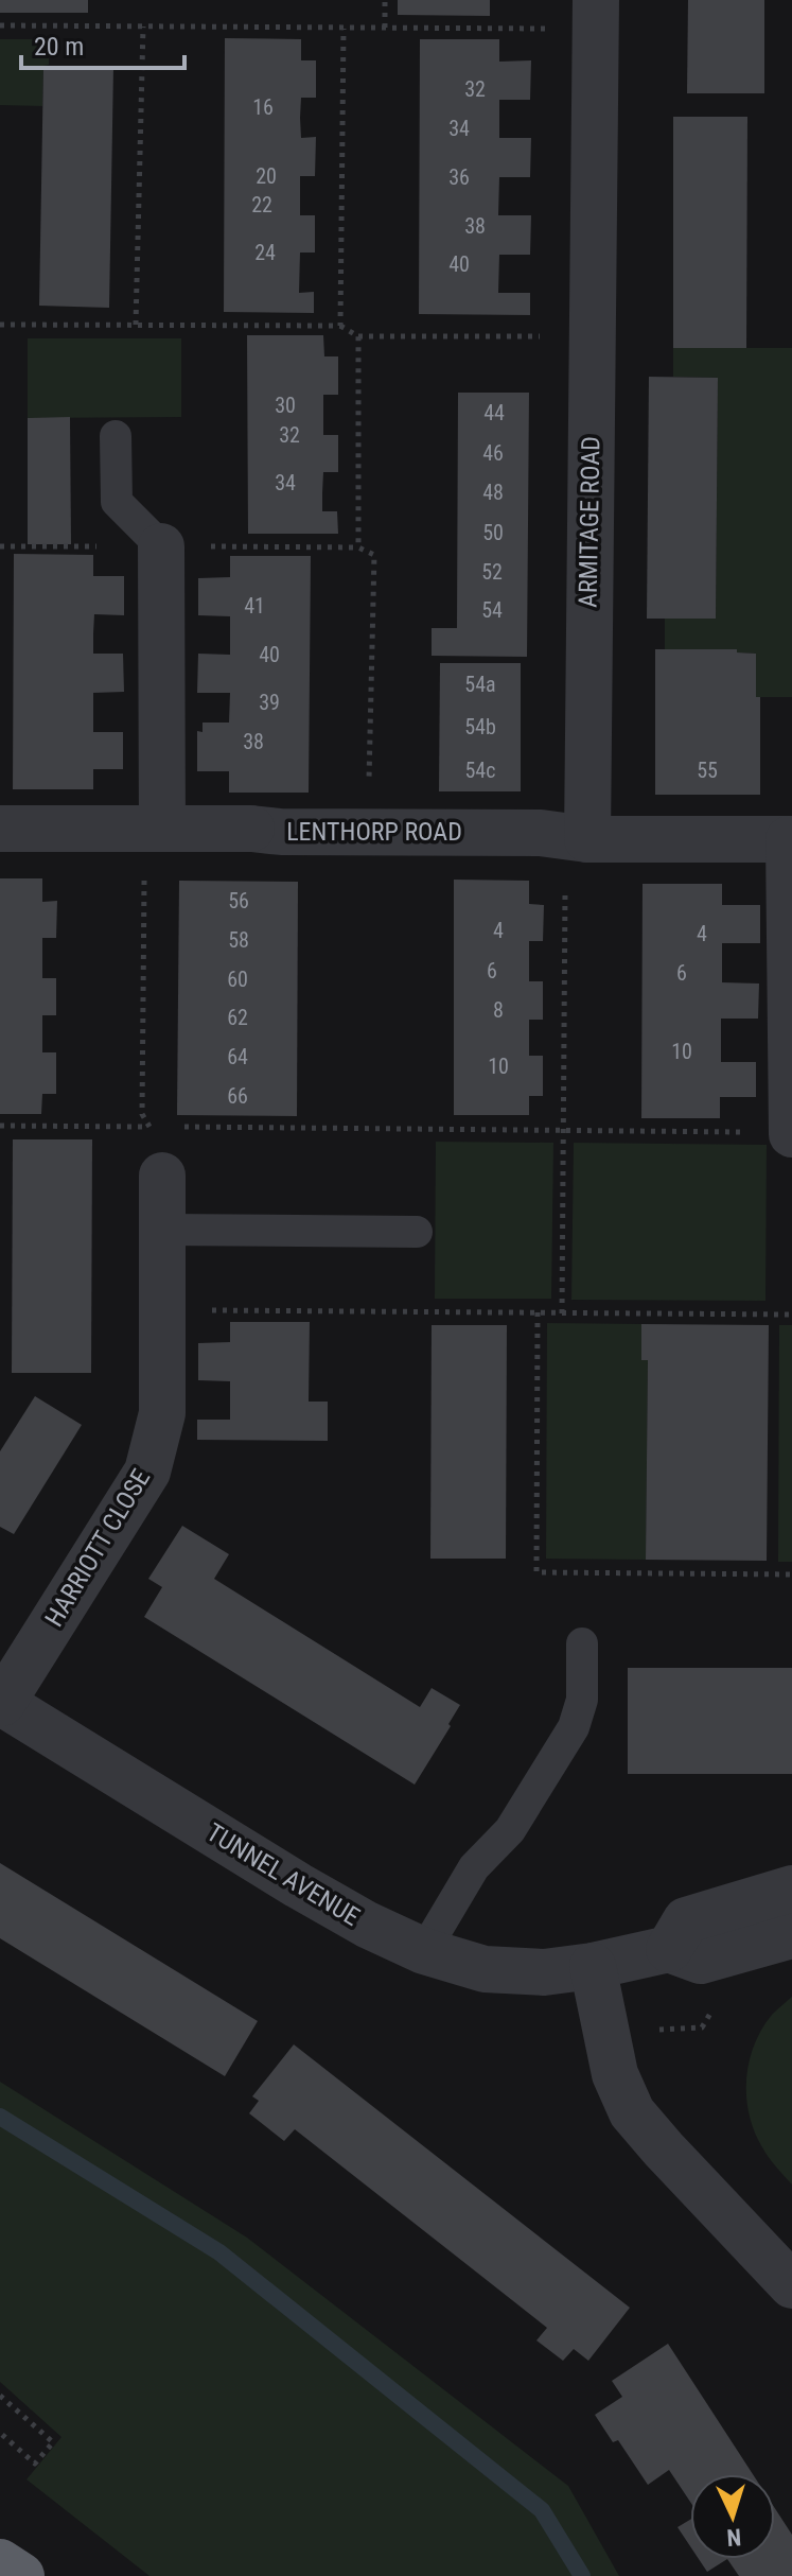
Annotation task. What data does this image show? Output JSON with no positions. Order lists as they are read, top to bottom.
{
  "streets": {
    "street": [
      "ARMITAGE ROAD",
      "LENTHORP ROAD",
      "HARRIOTT CLOSE",
      "TUNNEL AVENUE"
    ]
  },
  "crossings": [
    ["ARMITAGE ROAD", "LENTHORP ROAD"],
    ["HARRIOTT CLOSE", "TUNNEL AVENUE"]
  ],
  "house_numbers": [
    "32",
    "16",
    "34",
    "20",
    "36",
    "22",
    "38",
    "24",
    "40",
    "30",
    "44",
    "32",
    "46",
    "34",
    "48",
    "50",
    "52",
    "41",
    "54",
    "40",
    "54a",
    "39",
    "54b",
    "38",
    "54c",
    "55",
    "56",
    "4",
    "4",
    "58",
    "6",
    "6",
    "60",
    "8",
    "62",
    "10",
    "64",
    "10",
    "66"
  ],
  "scale_bar": "20 m",
  "north": "bottom"
}
